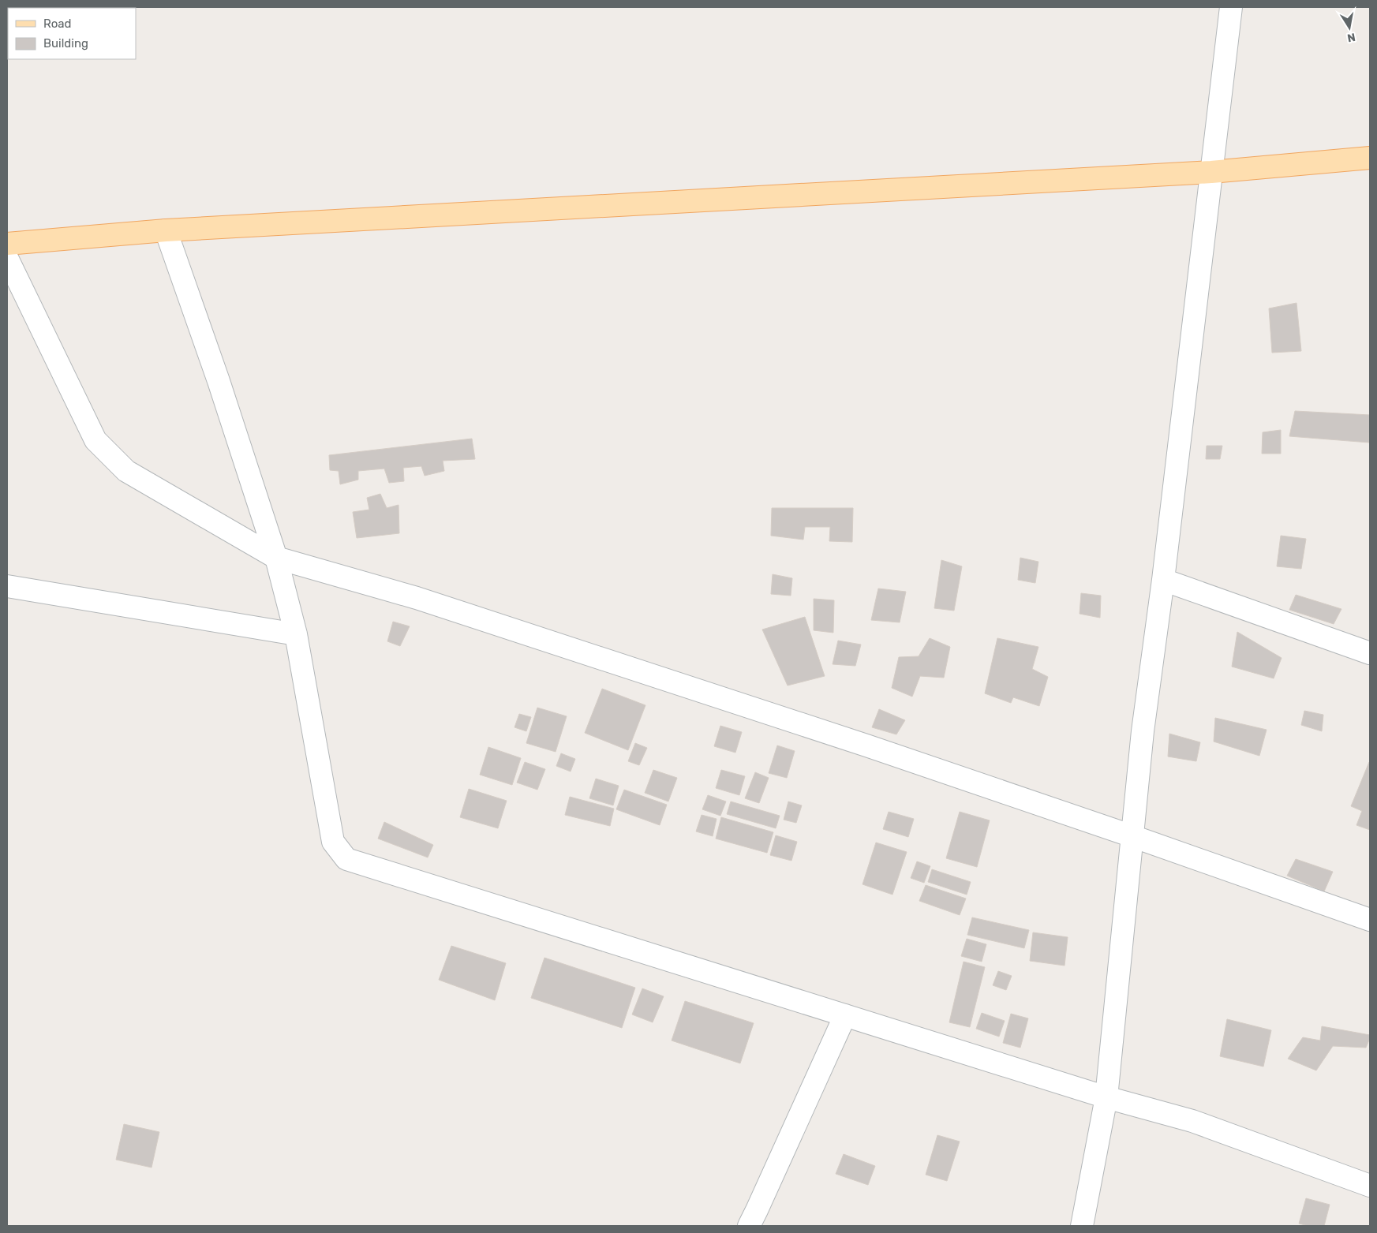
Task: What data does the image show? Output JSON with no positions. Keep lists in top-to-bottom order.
{
  "legend": ["Road", "Building"],
  "north": "bottom"
}
